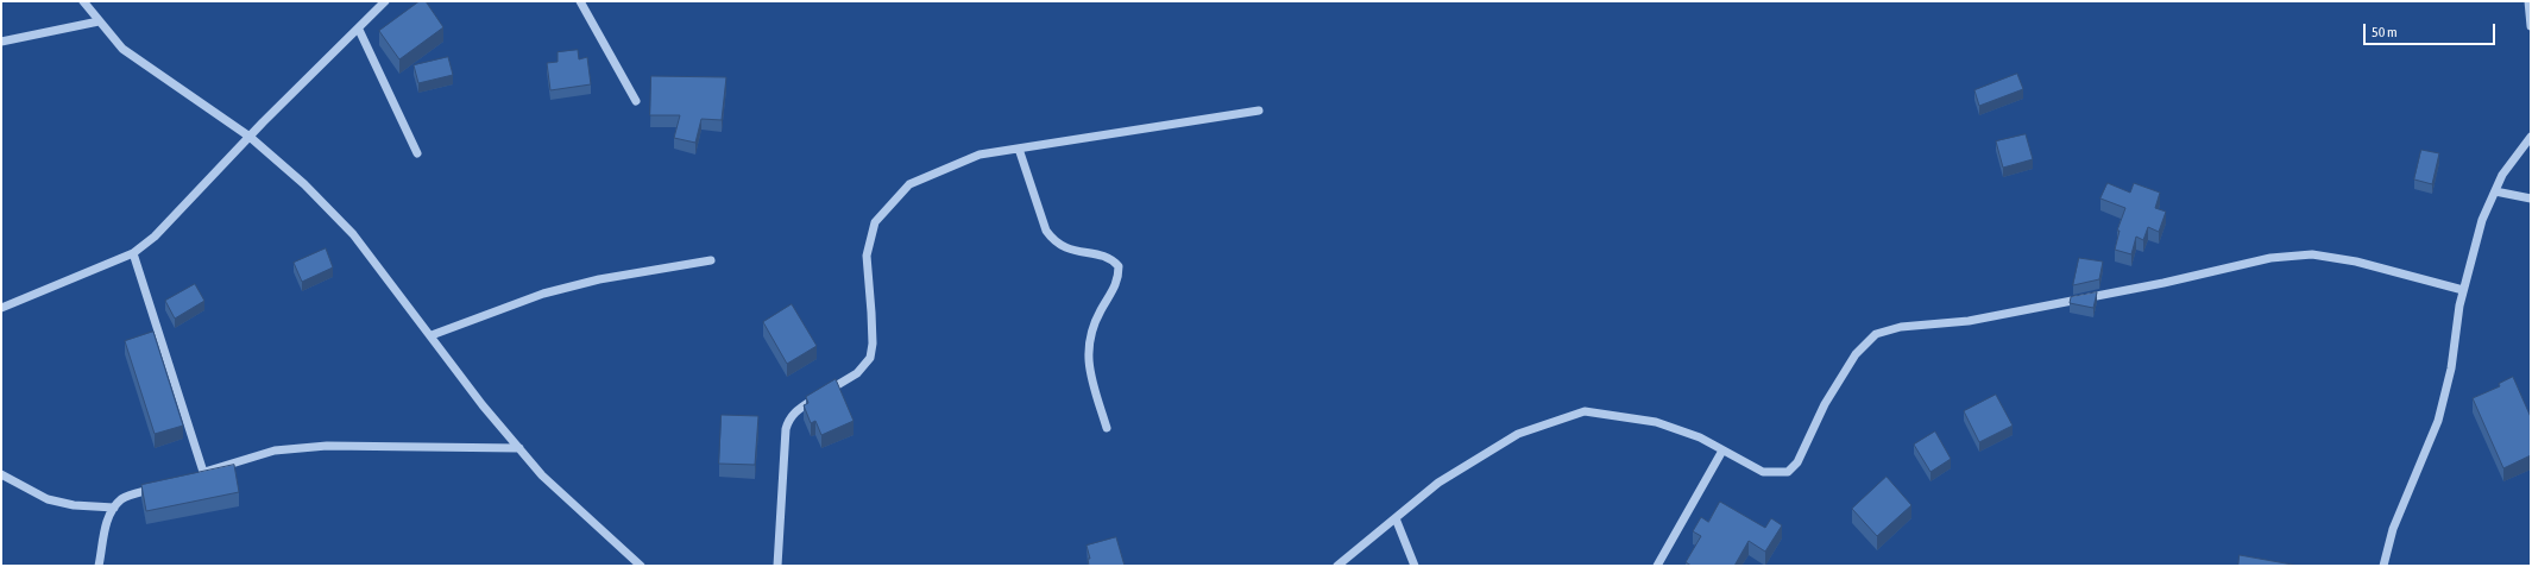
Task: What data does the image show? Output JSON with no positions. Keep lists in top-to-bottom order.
{
  "scale_bar": "50 m"
}
